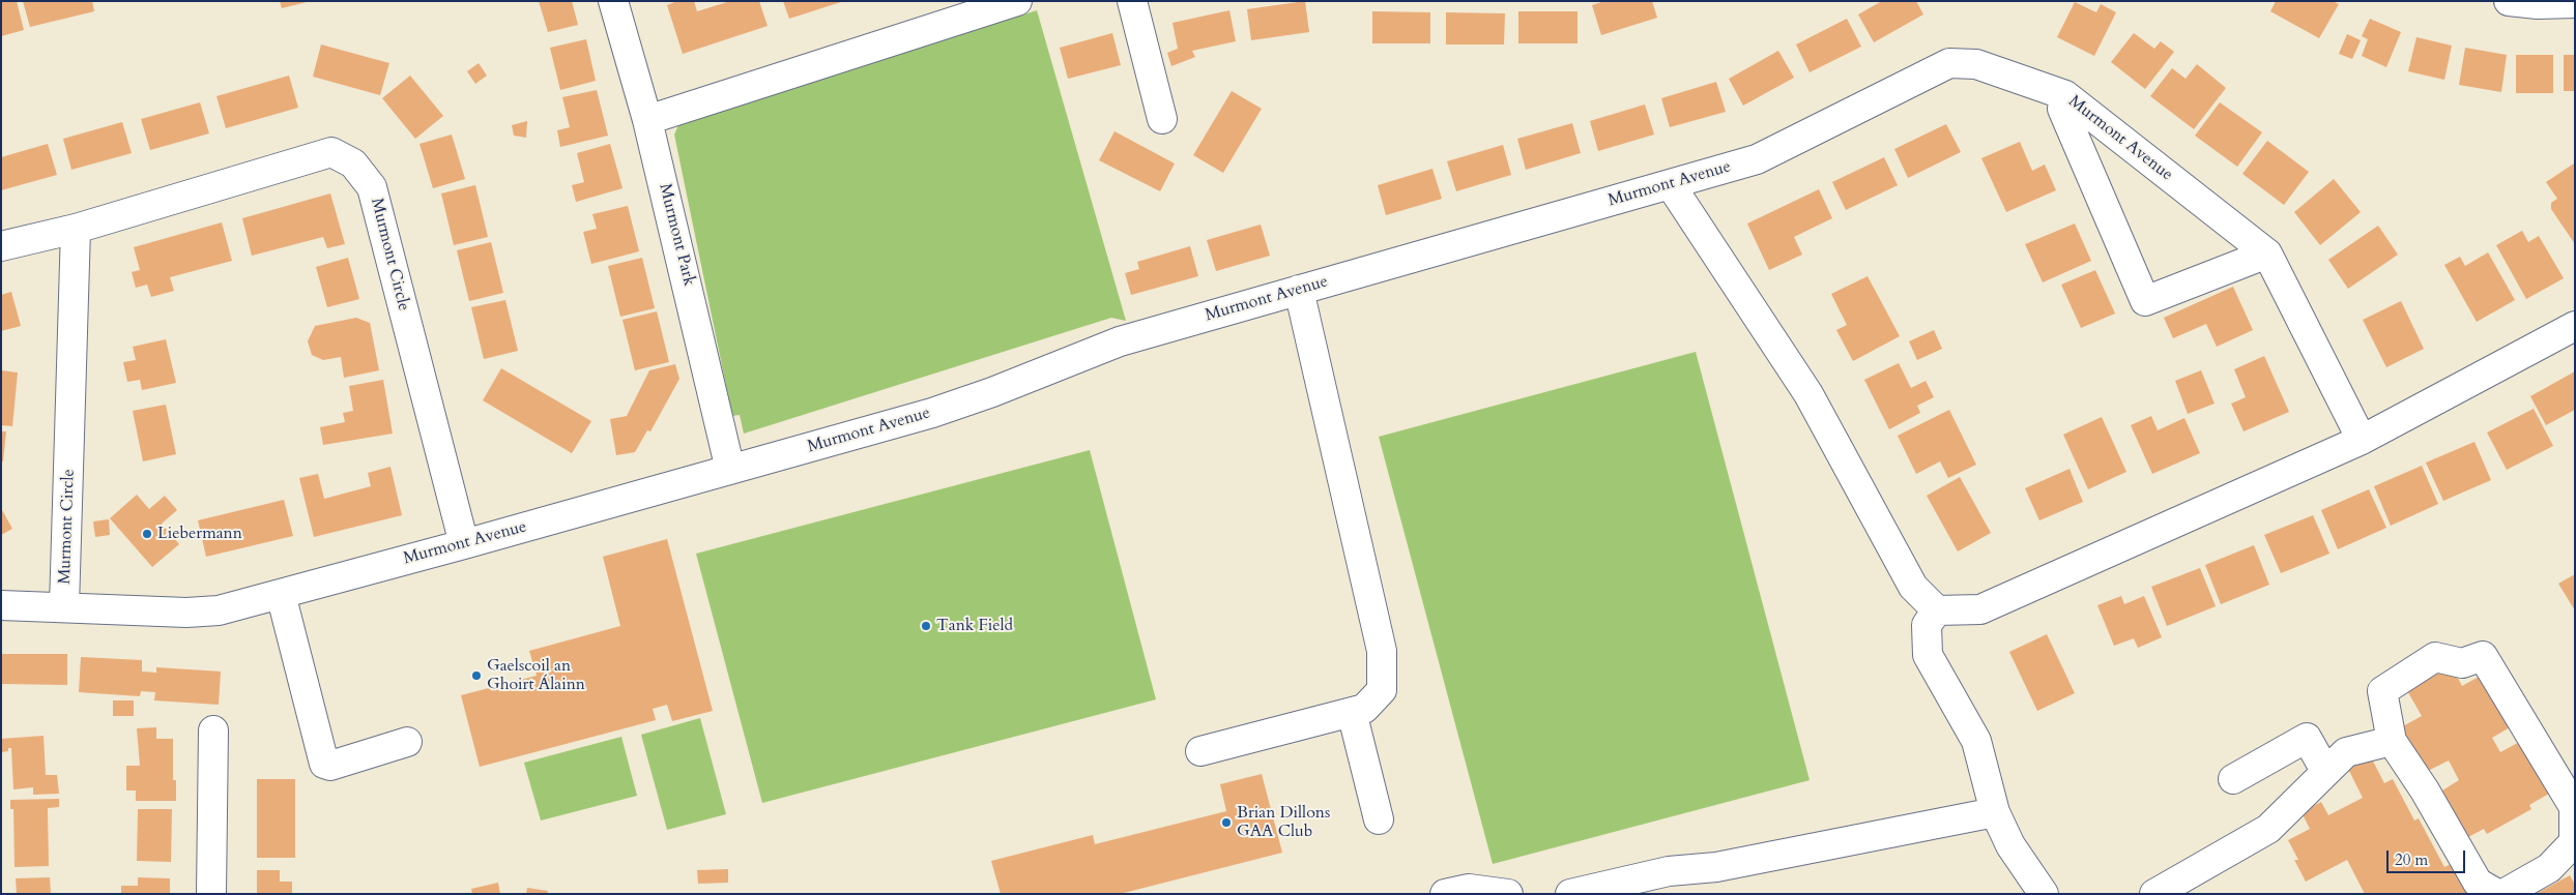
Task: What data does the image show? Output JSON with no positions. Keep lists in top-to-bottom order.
{
  "streets": {
    "street": ["Murmont Avenue", "Murmont Park", "Murmont Circle"]
  },
  "crossings": [
    ["Murmont Avenue", "Murmont Park"],
    ["Murmont Avenue", "Murmont Circle"]
  ],
  "places": [
    "Liebermann",
    "Tank Field",
    "Gaelscoil an Ghoirt Álainn",
    "Brian Dillons GAA Club"
  ],
  "scale_bar": "20 m"
}
